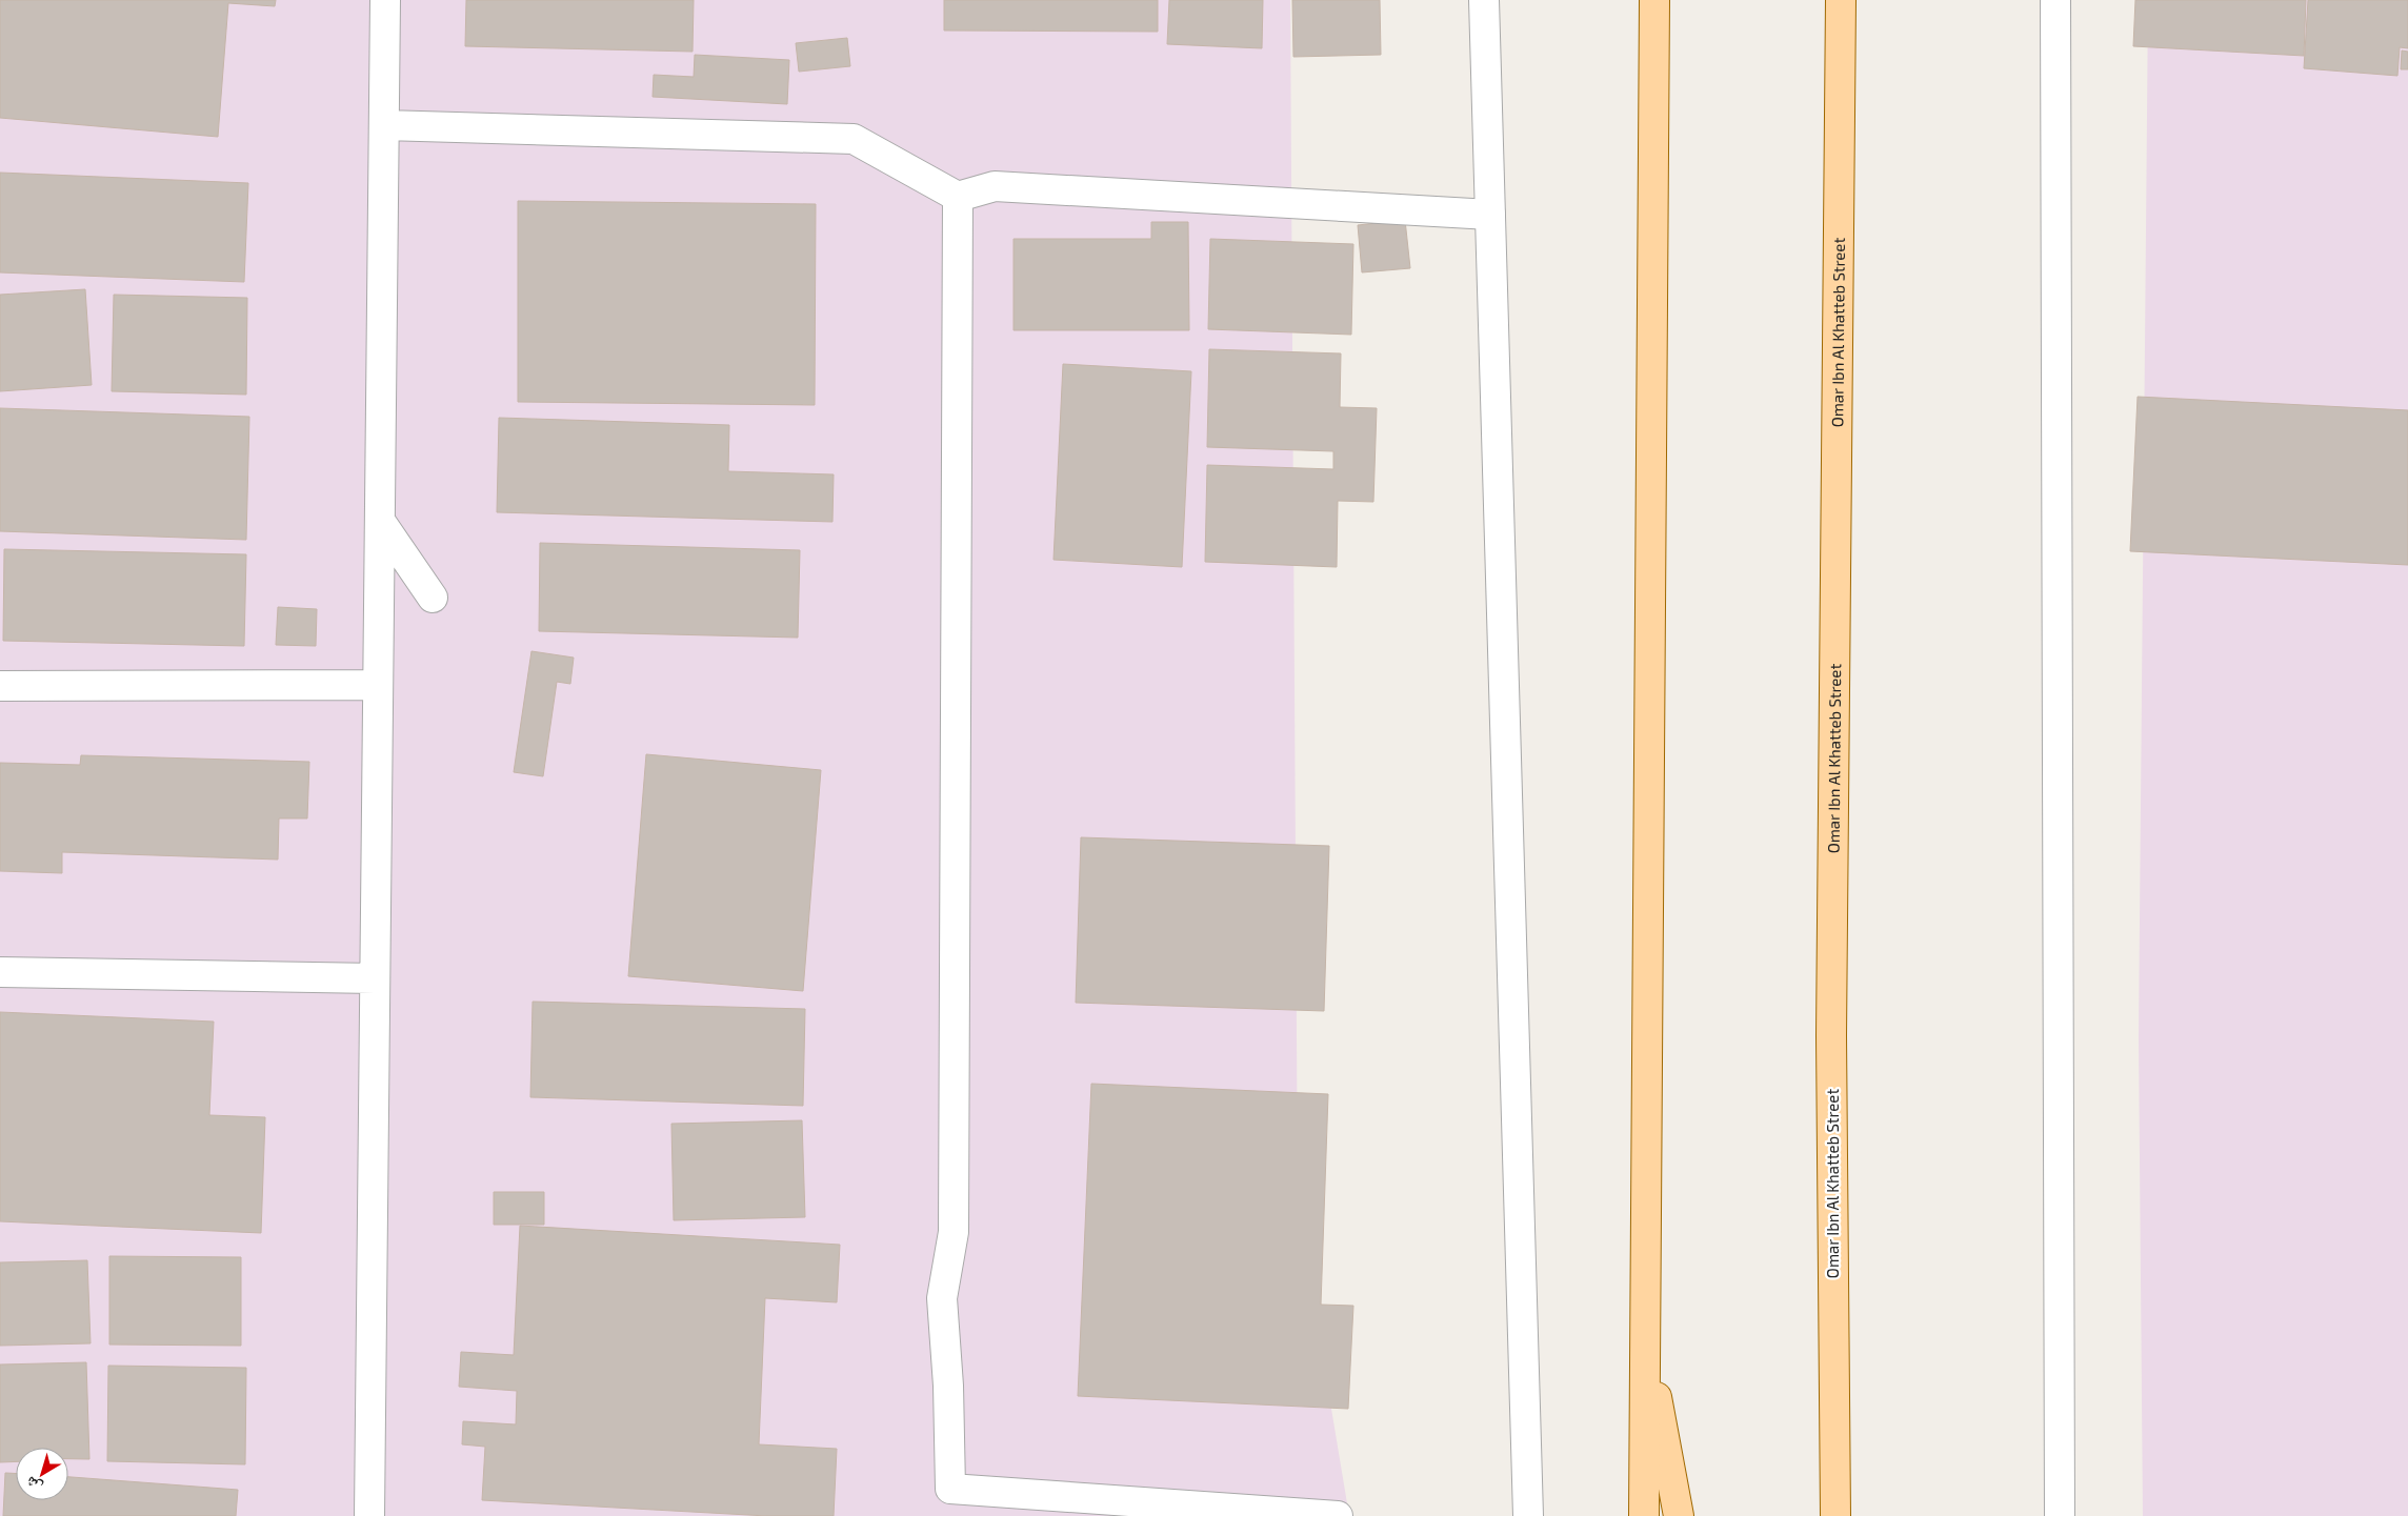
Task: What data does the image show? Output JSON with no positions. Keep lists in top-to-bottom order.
{
  "streets": {
    "main road": ["Omar Ibn Al Khatteb Street"]
  },
  "north": "bottom left"
}
